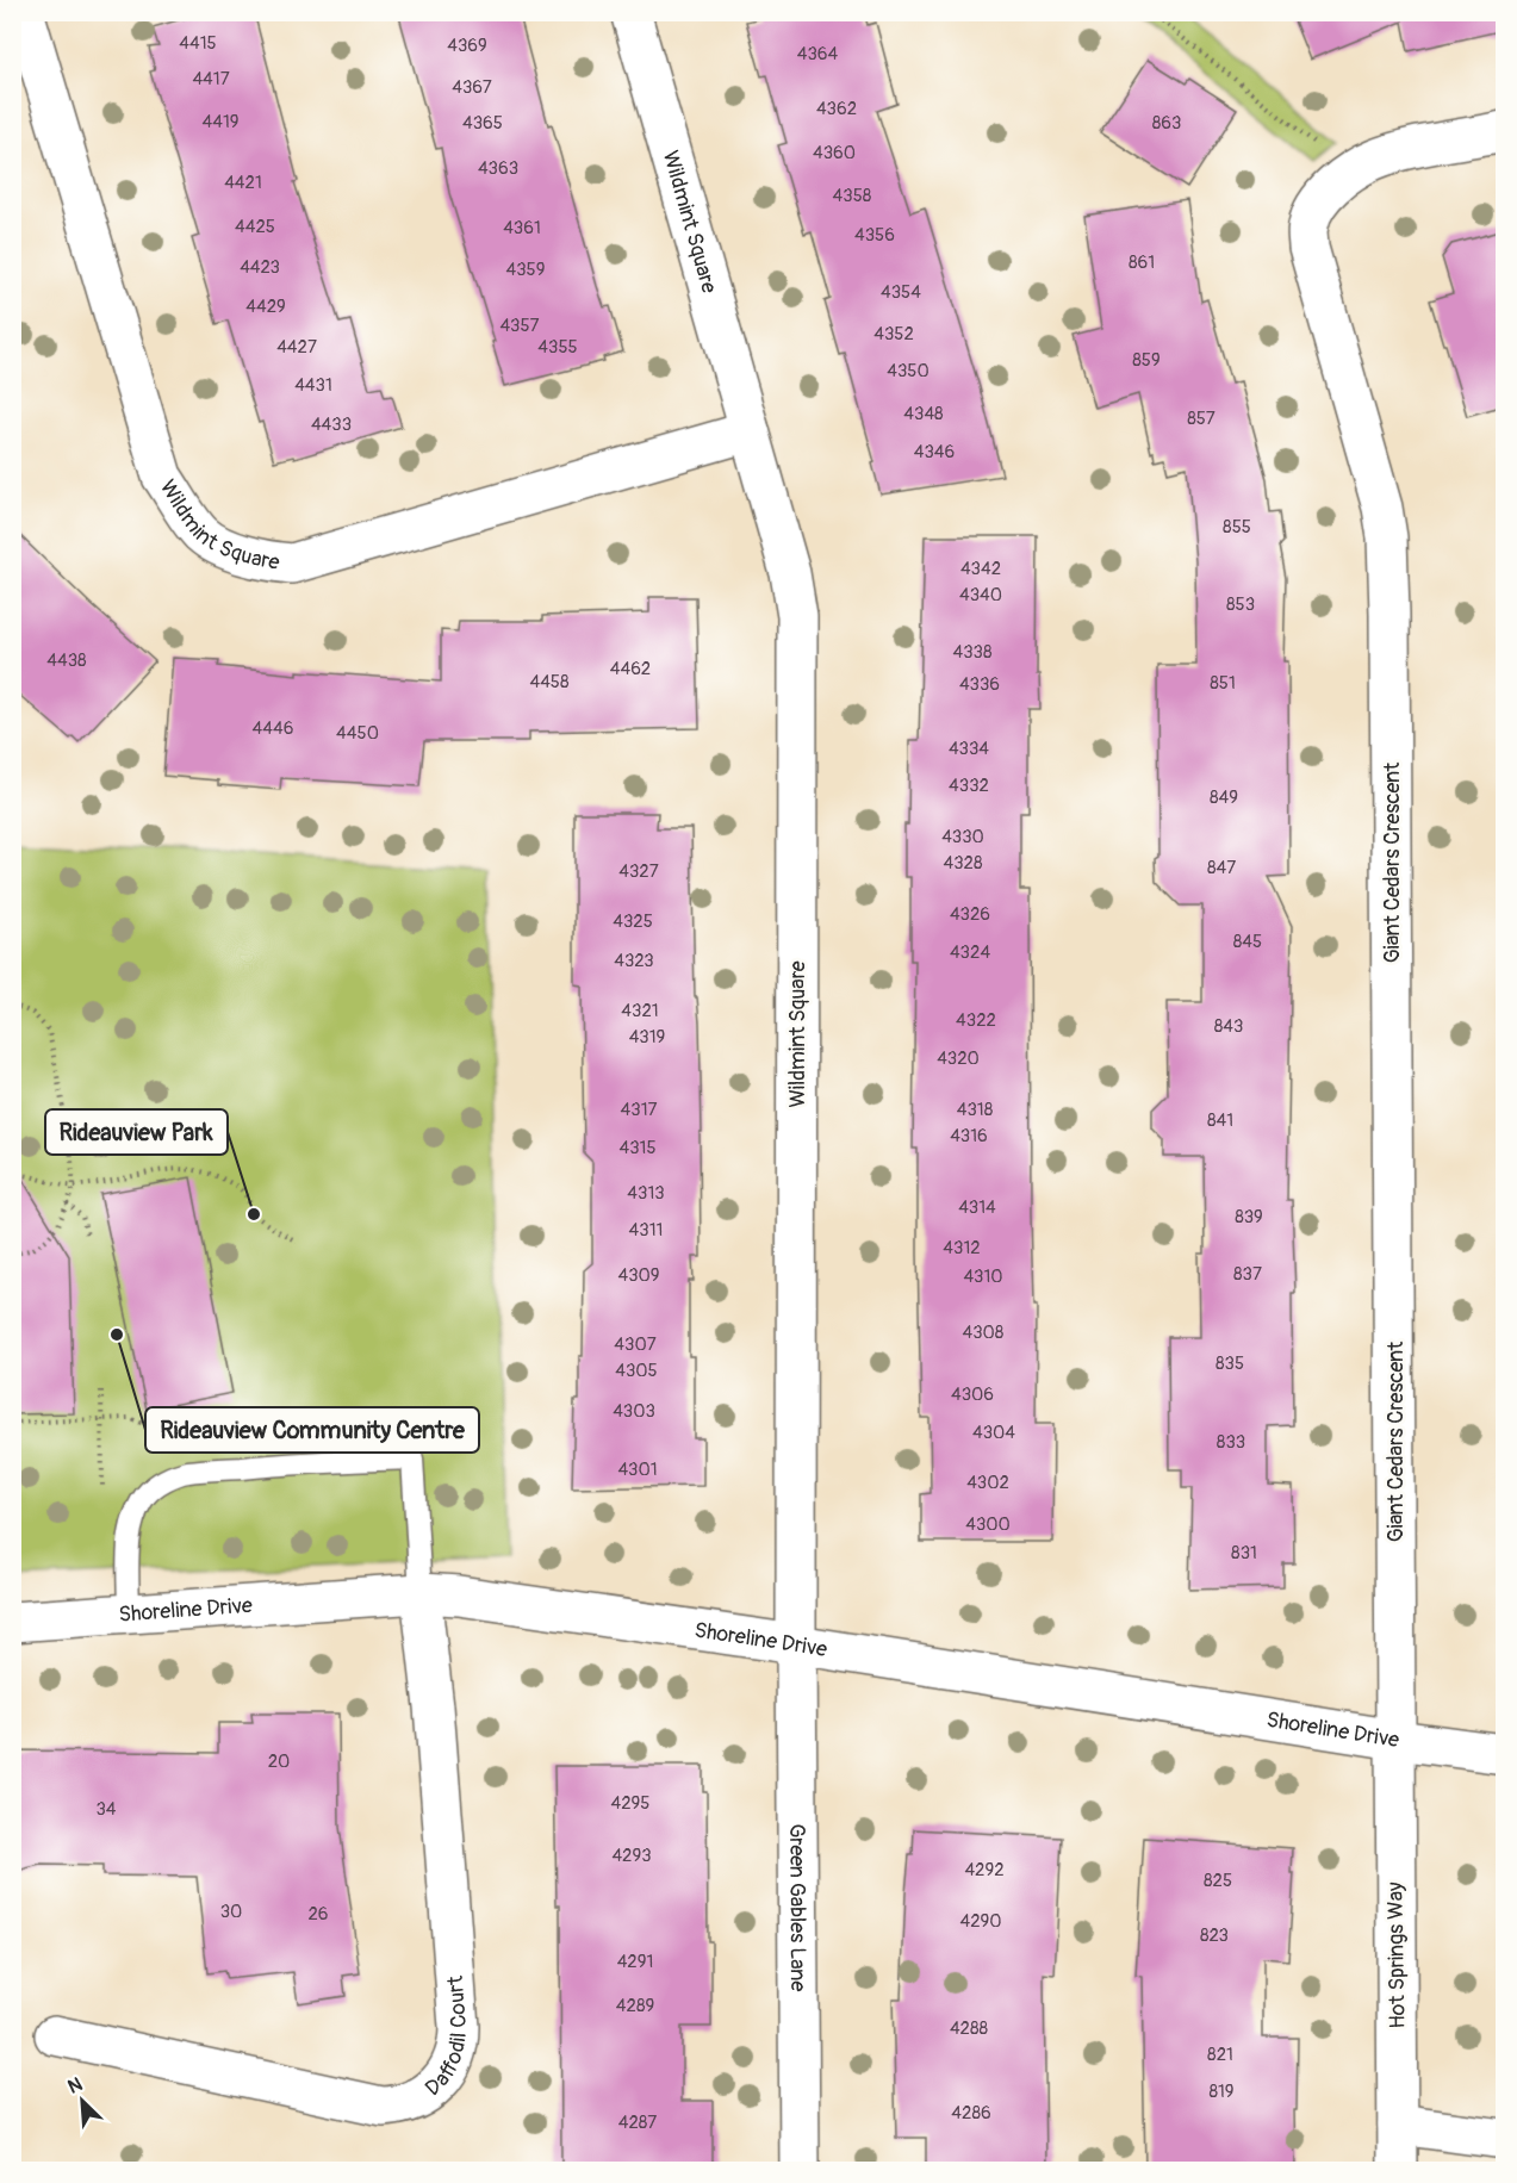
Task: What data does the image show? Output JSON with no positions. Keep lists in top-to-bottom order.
{
  "streets": {
    "street": [
      "Wildmint Square",
      "Giant Cedars Crescent",
      "Shoreline Drive",
      "Green Gables Lane",
      "Hot Springs Way",
      "Daffodil Court"
    ]
  },
  "crossings": [
    ["Wildmint Square", "Shoreline Drive"],
    ["Wildmint Square", "Green Gables Lane"],
    ["Giant Cedars Crescent", "Shoreline Drive"],
    ["Giant Cedars Crescent", "Hot Springs Way"],
    ["Shoreline Drive", "Green Gables Lane"],
    ["Shoreline Drive", "Hot Springs Way"],
    ["Shoreline Drive", "Daffodil Court"]
  ],
  "places": ["Rideauview Park", "Rideauview Community Centre"],
  "house_numbers": [
    "4415",
    "4369",
    "4364",
    "4417",
    "4367",
    "4362",
    "4419",
    "4365",
    "863",
    "4360",
    "4363",
    "4421",
    "4358",
    "4425",
    "4361",
    "4356",
    "861",
    "4423",
    "4359",
    "4354",
    "4429",
    "4357",
    "4352",
    "4427",
    "4355",
    "859",
    "4350",
    "4431",
    "4348",
    "857",
    "4433",
    "4346",
    "855",
    "4342",
    "4340",
    "853",
    "4338",
    "4438",
    "4462",
    "4458",
    "851",
    "4336",
    "4446",
    "4450",
    "4334",
    "4332",
    "849",
    "4330",
    "4328",
    "847",
    "4327",
    "4326",
    "4325",
    "845",
    "4324",
    "4323",
    "4321",
    "4322",
    "843",
    "4319",
    "4320",
    "4317",
    "4318",
    "841",
    "4316",
    "4315",
    "4313",
    "4314",
    "839",
    "4311",
    "4312",
    "837",
    "4309",
    "4310",
    "4308",
    "4307",
    "835",
    "4305",
    "4306",
    "4303",
    "4304",
    "833",
    "4301",
    "4302",
    "4300",
    "831",
    "20",
    "4295",
    "34",
    "4293",
    "4292",
    "825",
    "30",
    "26",
    "4290",
    "823",
    "4291",
    "4289",
    "4288",
    "821",
    "819",
    "4286",
    "4287"
  ],
  "north": "top left"
}
